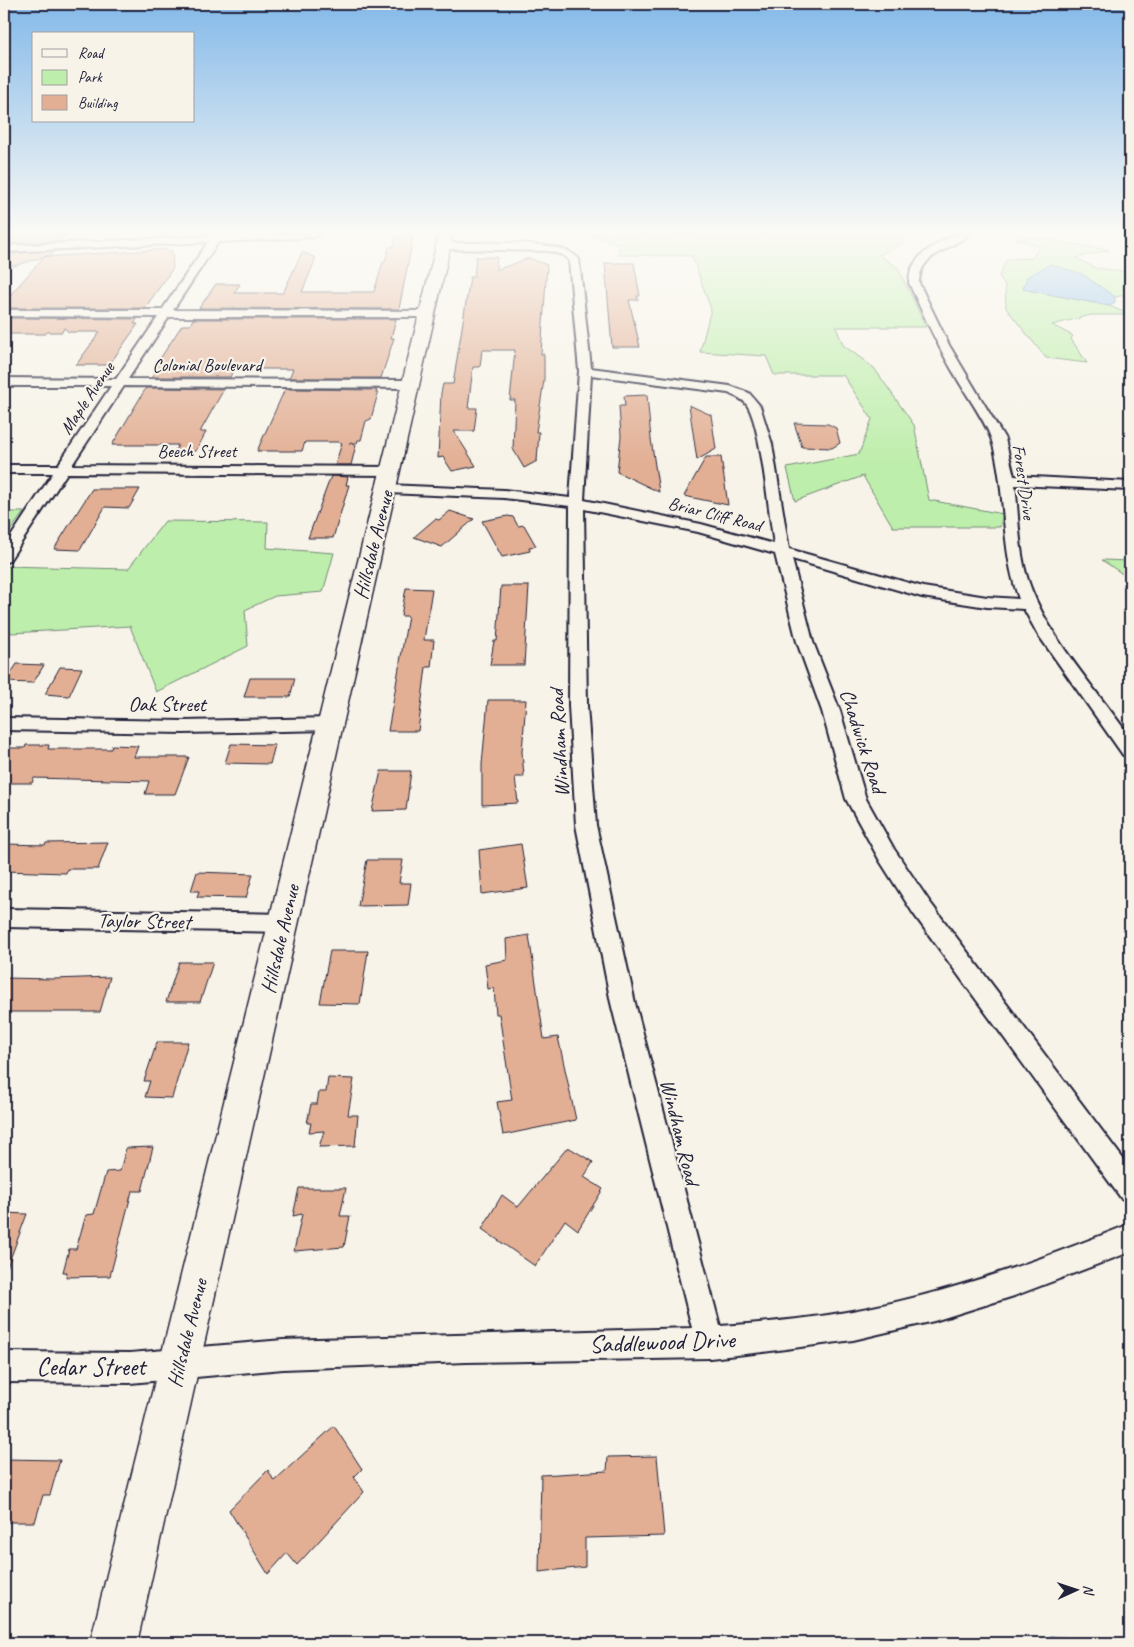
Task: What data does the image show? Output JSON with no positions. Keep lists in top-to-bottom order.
{
  "streets": {
    "street": [
      "Colonial Boulevard",
      "Maple Avenue",
      "Beech Street",
      "Forest Drive",
      "Briar Cliff Road",
      "Hillsdale Avenue",
      "Oak Street",
      "Chadwick Road",
      "Windham Road",
      "Taylor Street",
      "Saddlewood Drive",
      "Cedar Street"
    ]
  },
  "crossings": [
    ["Colonial Boulevard", "Maple Avenue"],
    ["Colonial Boulevard", "Hillsdale Avenue"],
    ["Maple Avenue", "Beech Street"],
    ["Beech Street", "Briar Cliff Road"],
    ["Beech Street", "Hillsdale Avenue"],
    ["Forest Drive", "Briar Cliff Road"],
    ["Briar Cliff Road", "Hillsdale Avenue"],
    ["Briar Cliff Road", "Chadwick Road"],
    ["Briar Cliff Road", "Windham Road"],
    ["Hillsdale Avenue", "Oak Street"],
    ["Hillsdale Avenue", "Taylor Street"],
    ["Hillsdale Avenue", "Saddlewood Drive"],
    ["Hillsdale Avenue", "Cedar Street"],
    ["Chadwick Road", "Windham Road"],
    ["Windham Road", "Saddlewood Drive"],
    ["Saddlewood Drive", "Cedar Street"]
  ],
  "legend": ["Road", "Park", "Building"],
  "north": "right"
}
